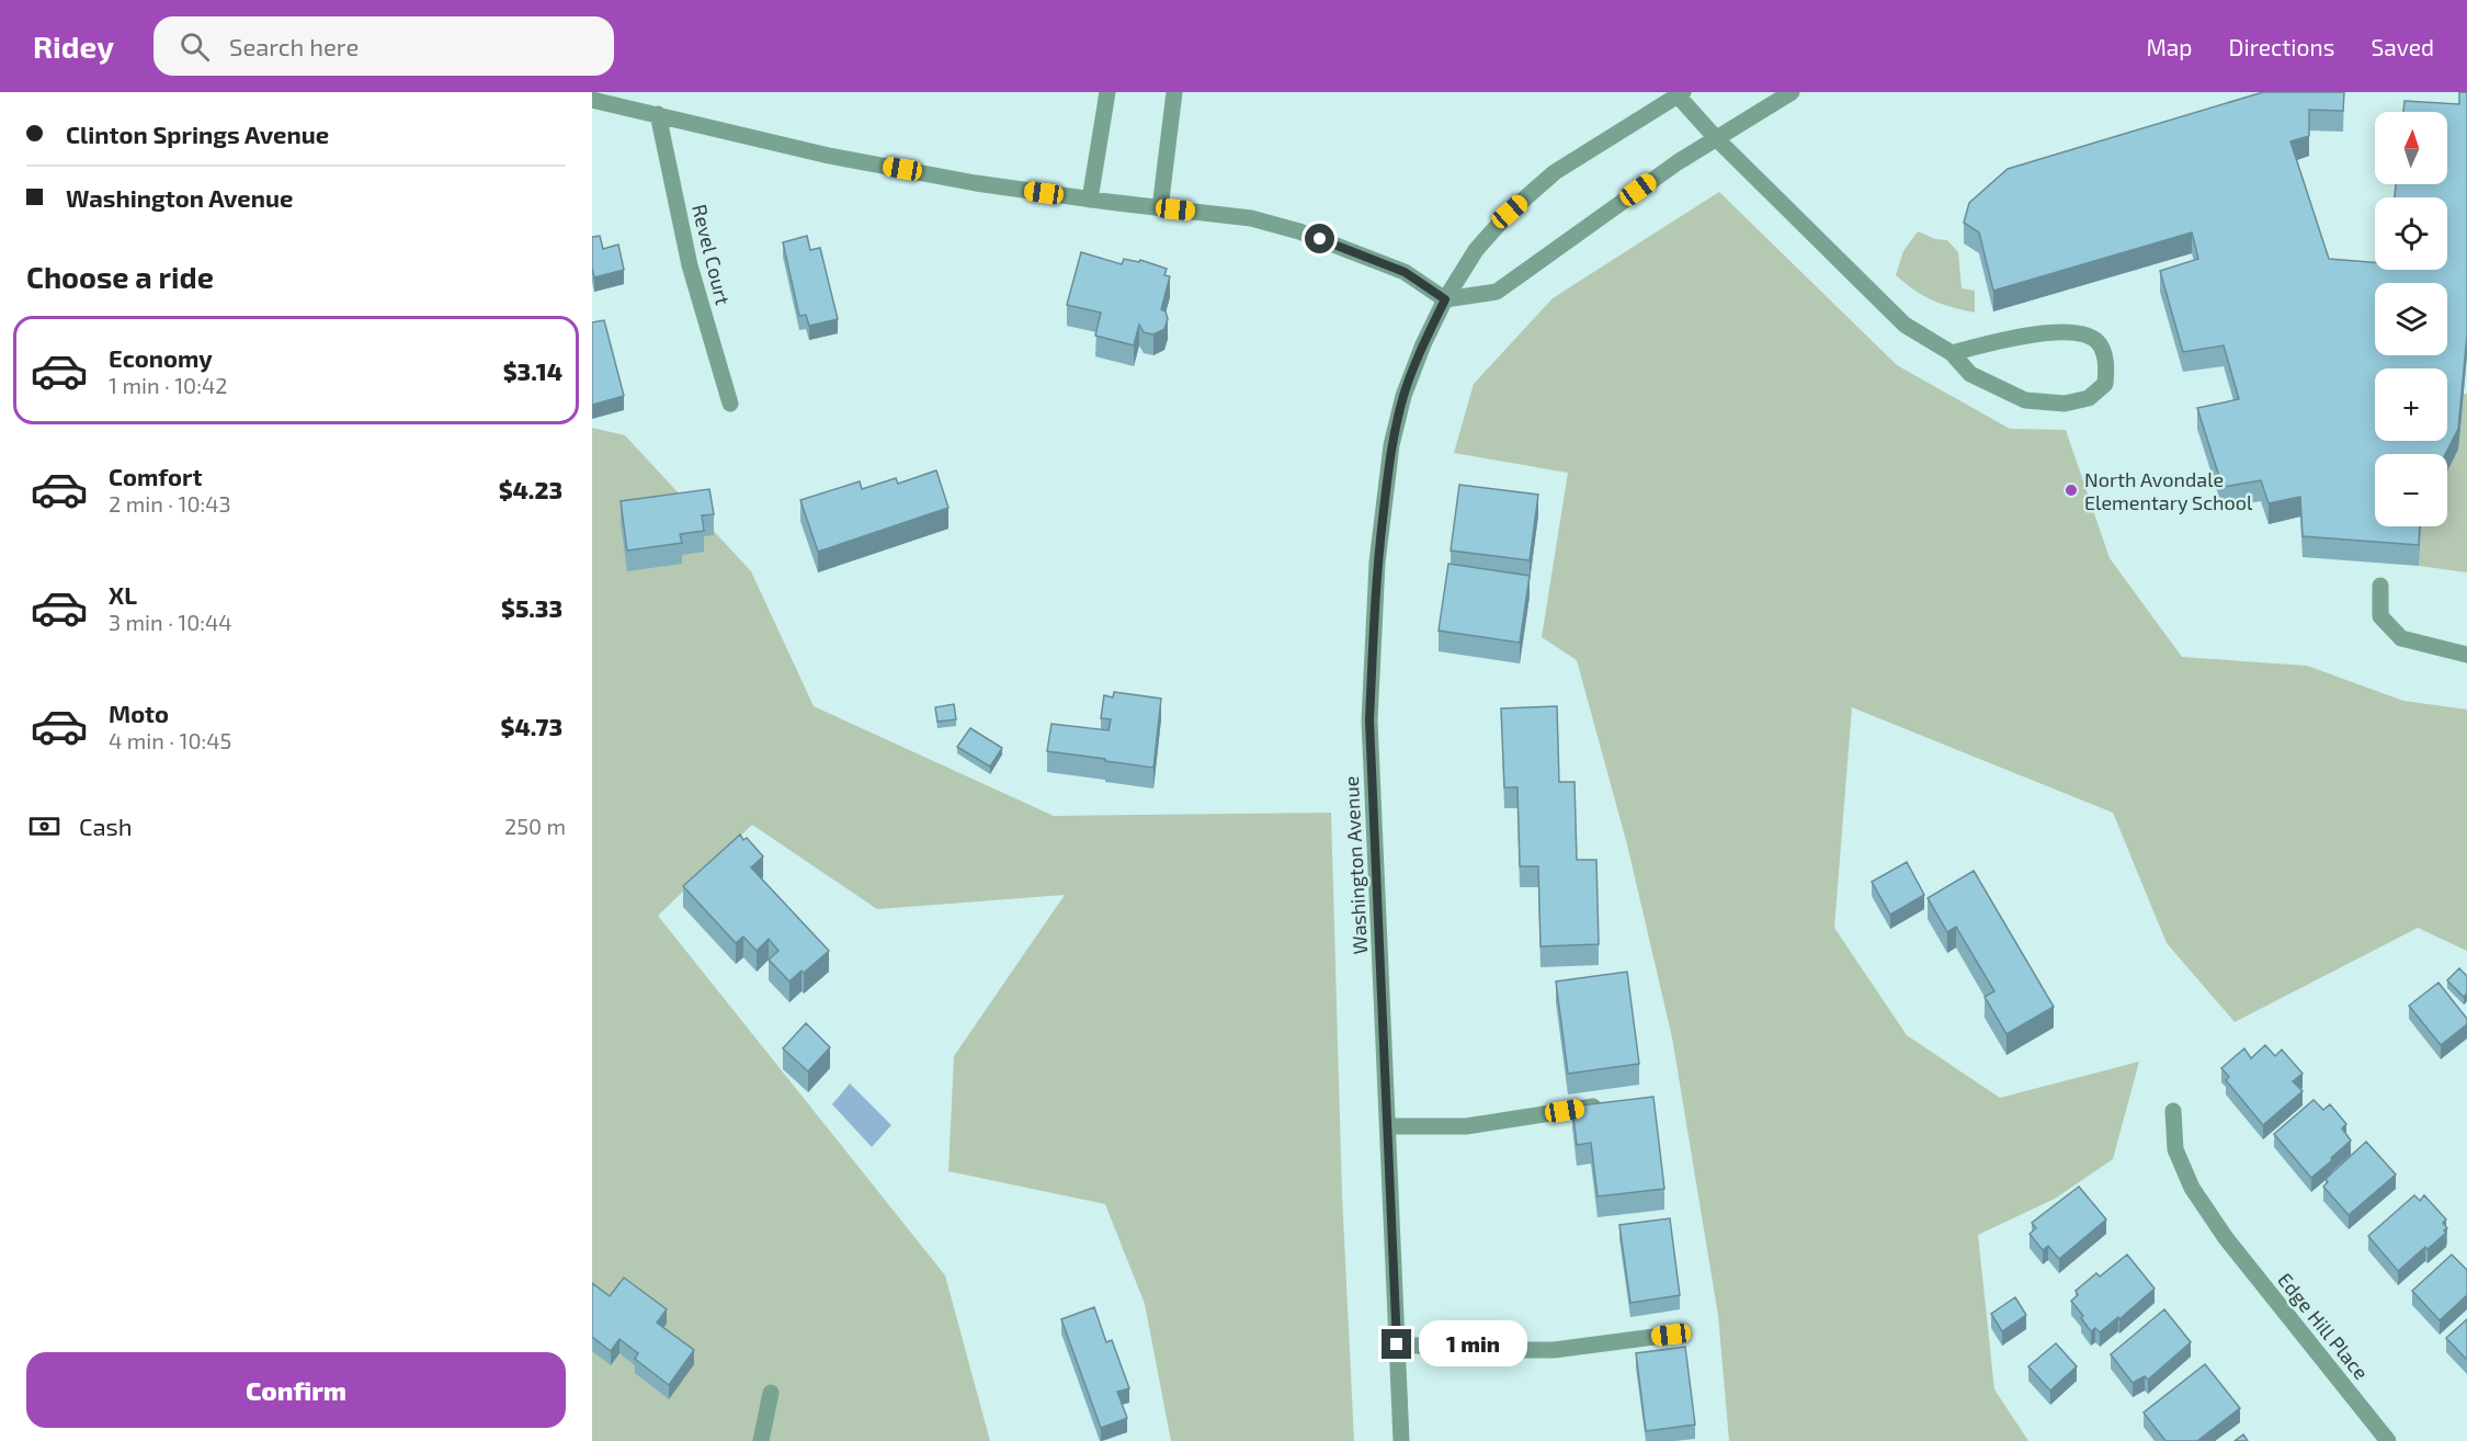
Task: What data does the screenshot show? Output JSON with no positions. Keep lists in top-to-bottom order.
{
  "streets": {
    "street": ["Revel Court", "Washington Avenue", "Edge Hill Place"]
  },
  "places": ["North Avondale Elementary School"],
  "north": "top",
  "page": {
    "header": "Ridey",
    "search": "Search here",
    "nav": ["Map", "Directions", "Saved"],
    "banner": ["Clinton Springs Avenue", "Washington Avenue"],
    "map_buttons": ["+", "−"],
    "heading": "Choose a ride",
    "list": [
      {
        "name": "Economy",
        "note": "1 min · 10:42",
        "value": "$3.14"
      },
      {
        "name": "Comfort",
        "note": "2 min · 10:43",
        "value": "$4.23"
      },
      {
        "name": "XL",
        "note": "3 min · 10:44",
        "value": "$5.33"
      },
      {
        "name": "Moto",
        "note": "4 min · 10:45",
        "value": "$4.73"
      }
    ],
    "pay": ["Cash", "250 m"],
    "bubble": "1 min",
    "buttons": "Confirm"
  }
}
